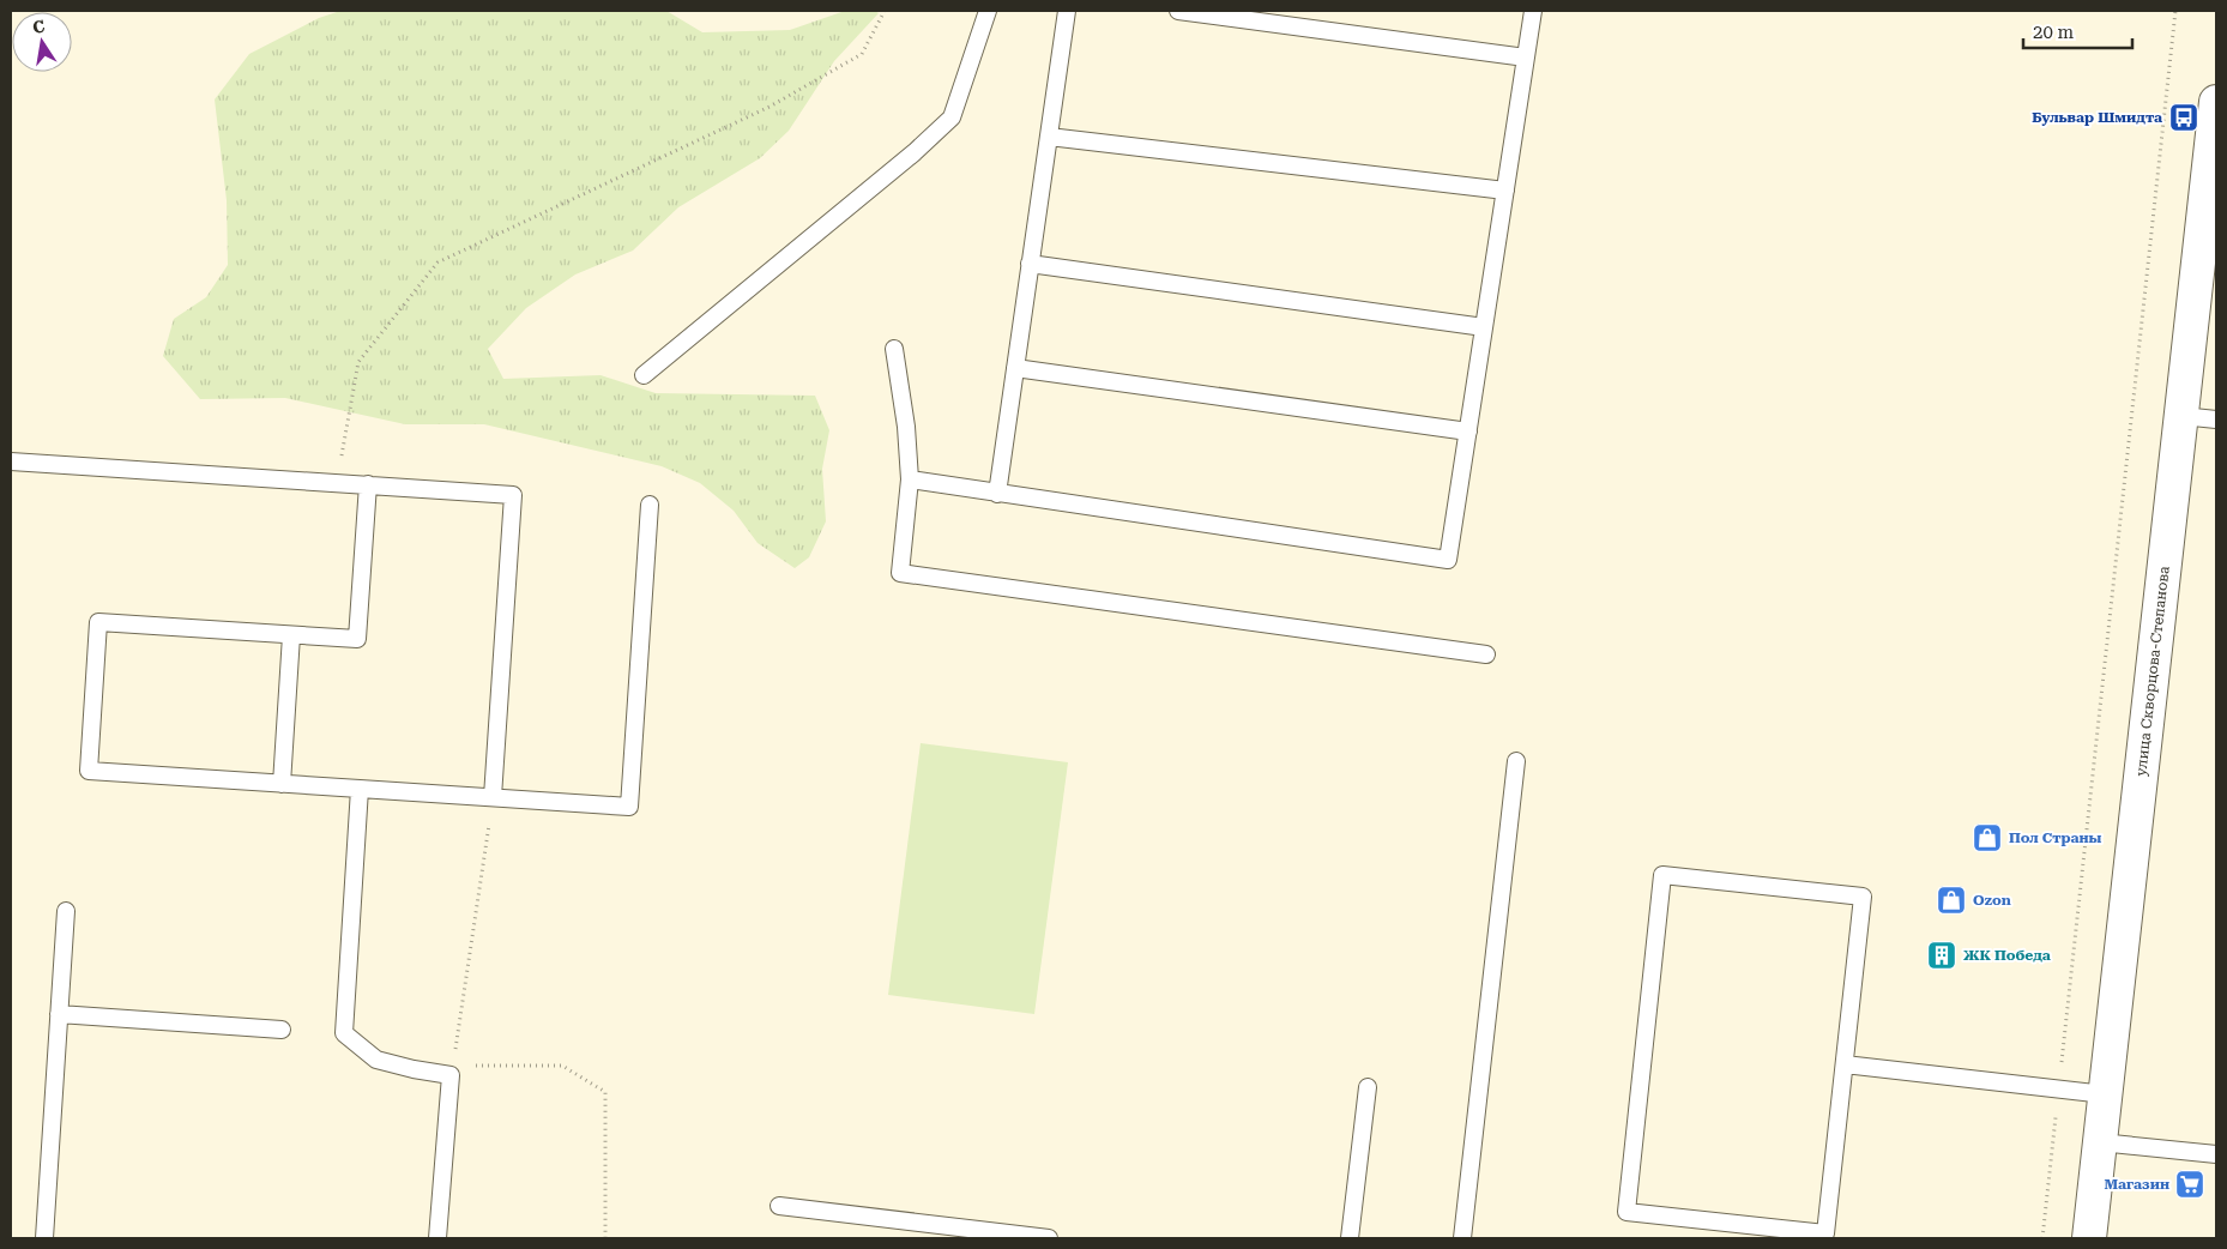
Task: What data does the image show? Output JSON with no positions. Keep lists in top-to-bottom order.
{
  "streets": {
    "street": ["улица Скворцова-Степанова"]
  },
  "places": {
    "bus stop": ["Бульвар Шмидта"],
    "shop": ["Пол Страны", "Ozon"],
    "building": ["ЖК Победа"],
    "supermarket": ["Магазин"]
  },
  "scale_bar": "20 m",
  "north": "top"
}
